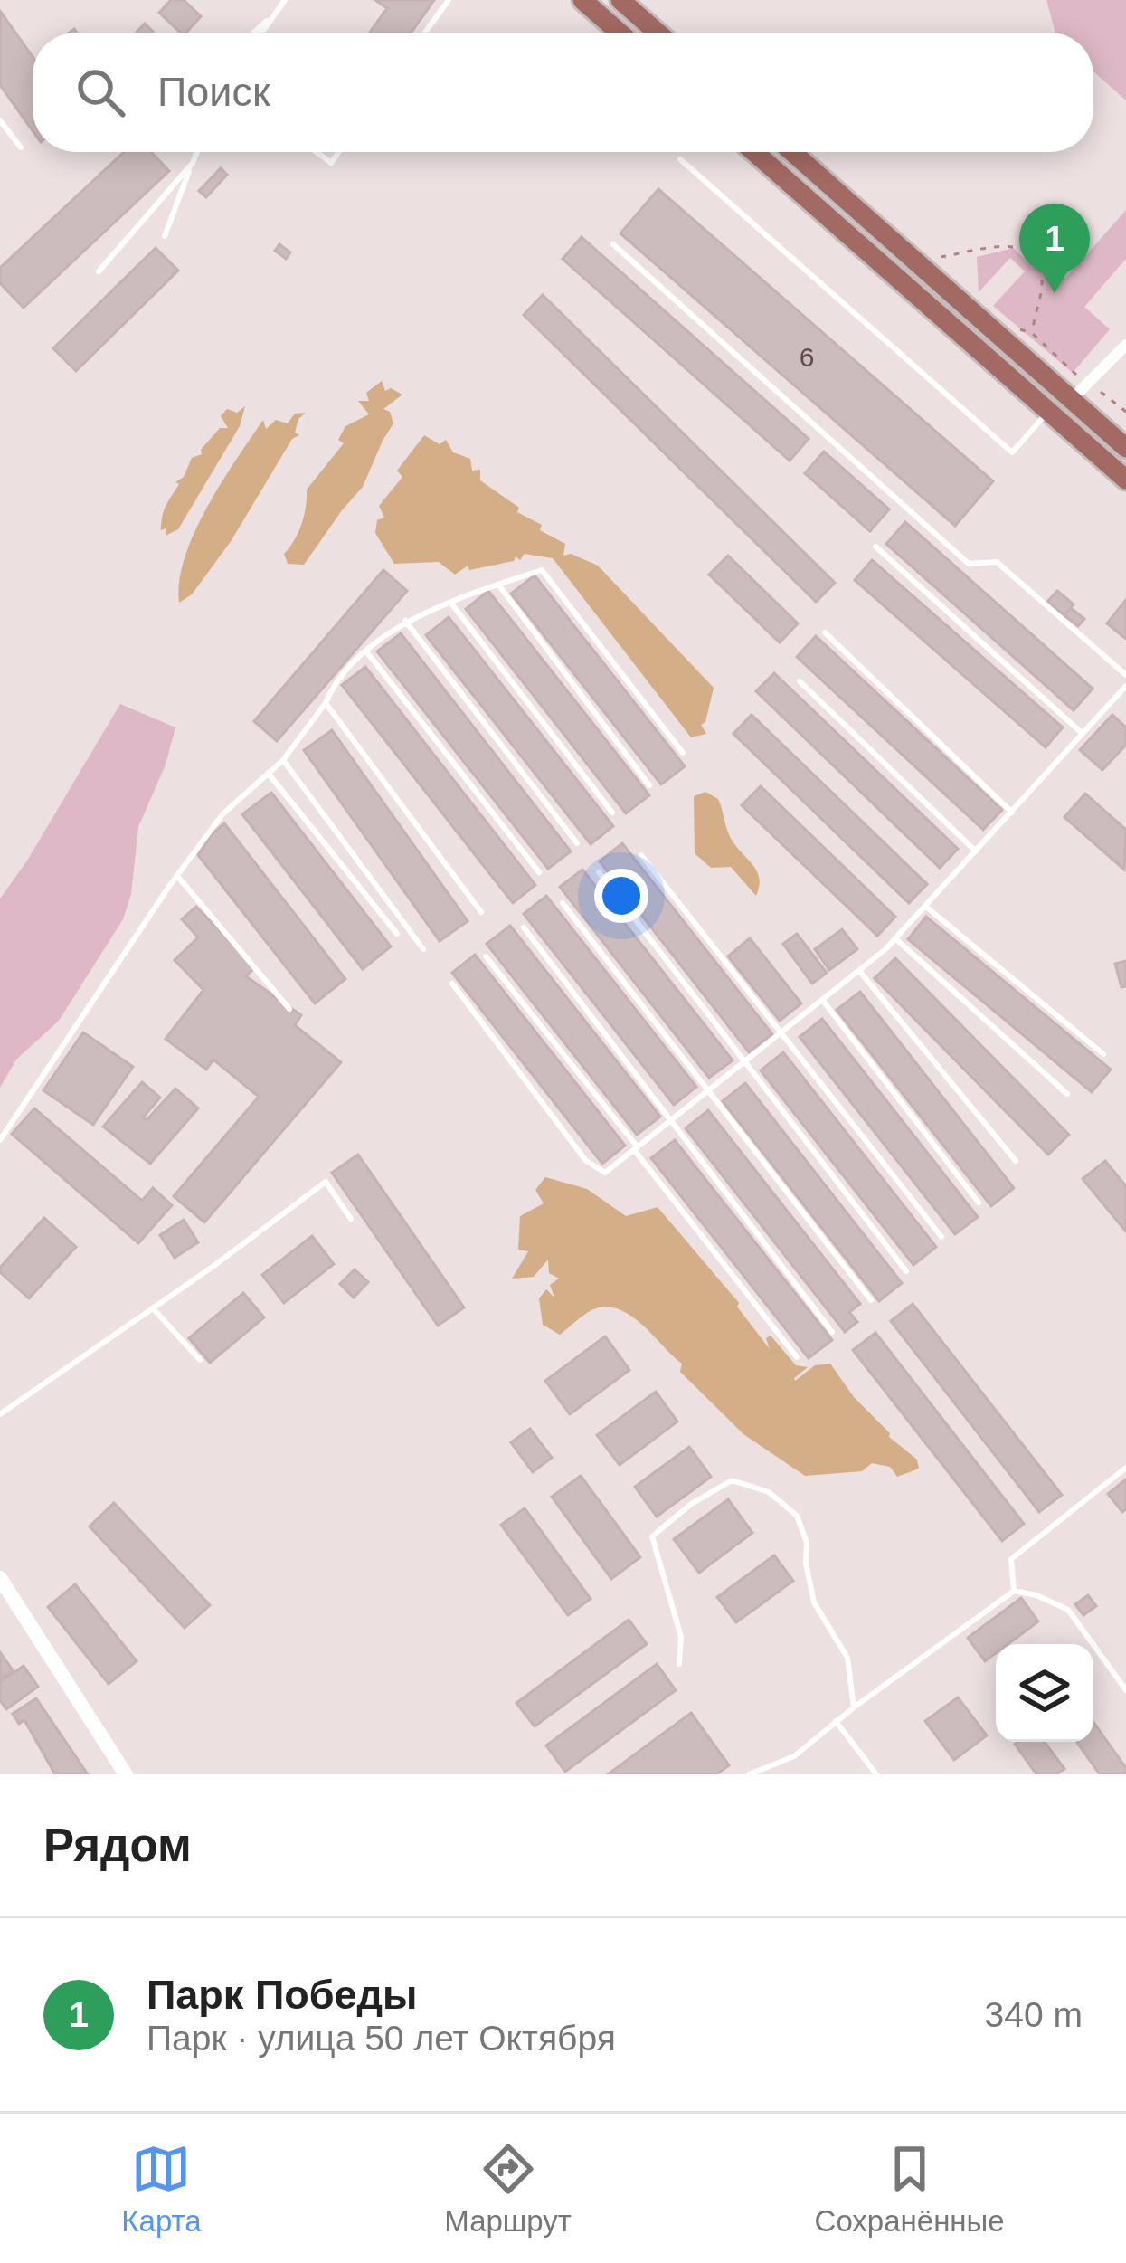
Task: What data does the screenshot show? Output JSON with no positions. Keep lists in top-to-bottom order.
{
  "house_numbers": ["6"],
  "page": {
    "search": "Поиск",
    "pins": "1",
    "heading": "Рядом",
    "list": [
      {
        "mark": "1",
        "name": "Парк Победы",
        "note": "Парк · улица 50 лет Октября",
        "value": "340 m"
      }
    ],
    "nav": ["Карта", "Маршрут", "Сохранённые"]
  }
}
